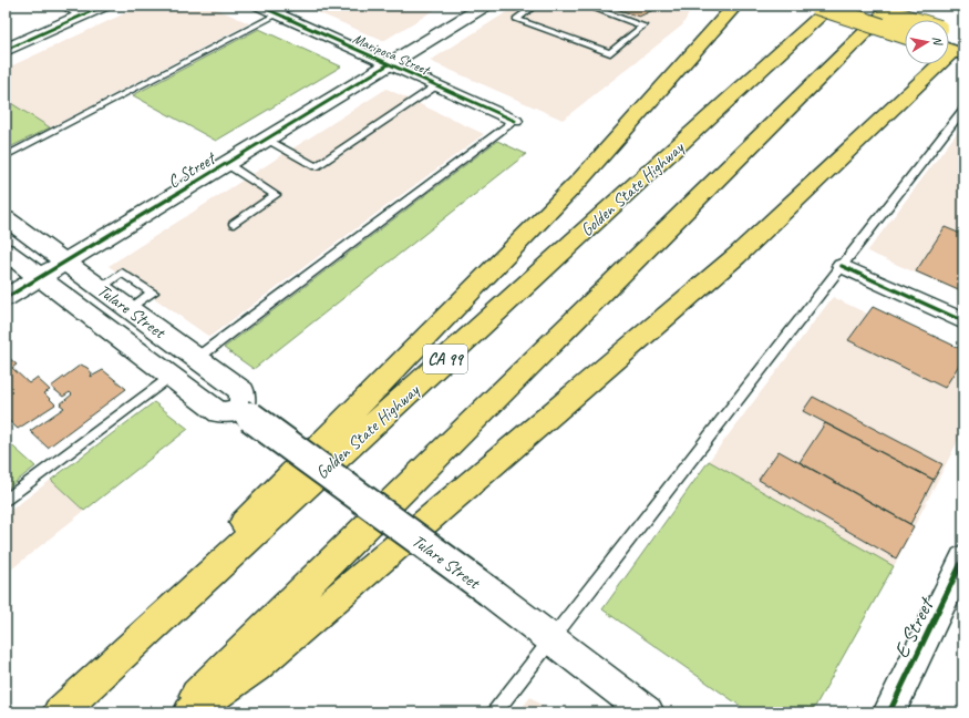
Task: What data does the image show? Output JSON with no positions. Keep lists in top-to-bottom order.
{
  "streets": {
    "main road": [
      "C Street",
      "Golden State Highway",
      "Tulare Street",
      "CA 99",
      "E Street"
    ],
    "street": ["Mariposa Street"]
  },
  "crossings": [
    ["Mariposa Street", "C Street"],
    ["C Street", "Tulare Street"]
  ],
  "north": "right"
}
